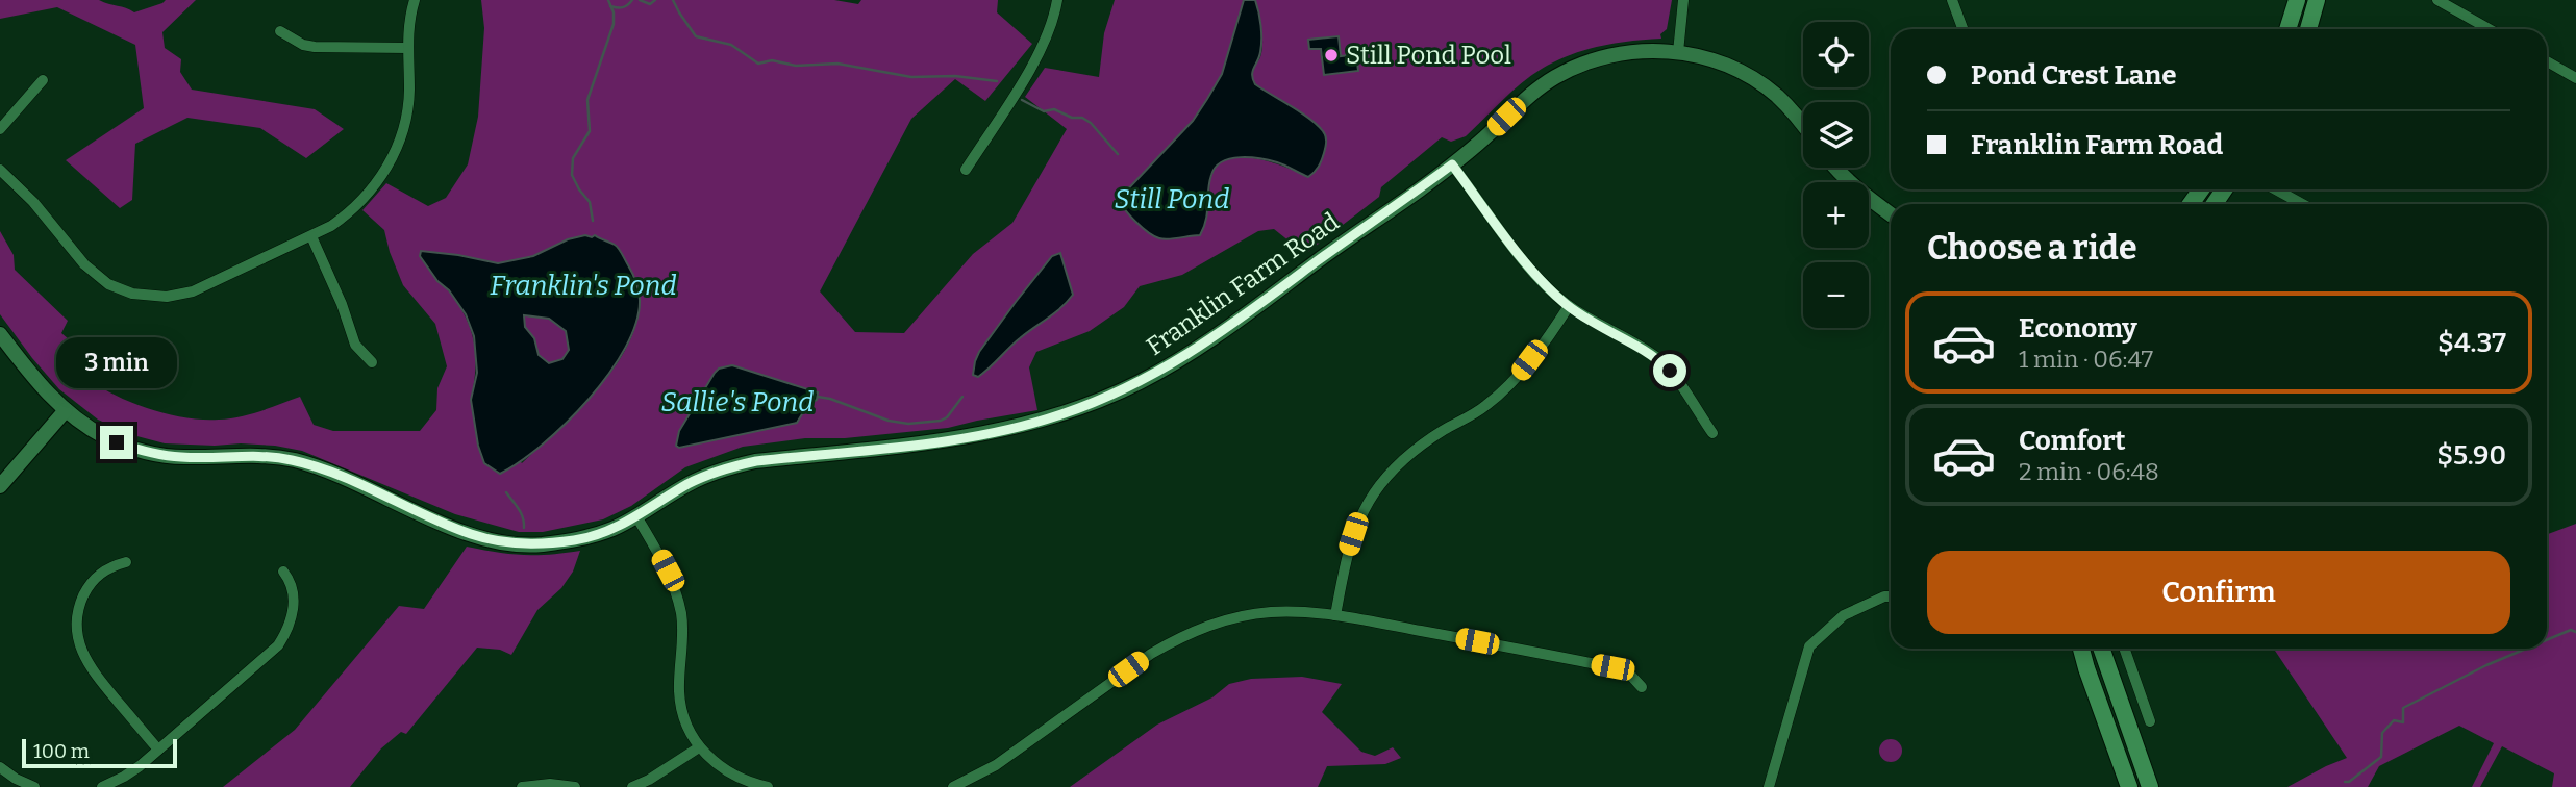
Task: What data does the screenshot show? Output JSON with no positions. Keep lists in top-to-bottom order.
{
  "streets": {
    "street": ["Franklin Farm Road"]
  },
  "water": ["Still Pond", "Franklin's Pond", "Sallie's Pond"],
  "places": ["Still Pond Pool"],
  "scale_bar": "100 m",
  "page": {
    "map_buttons": ["+", "−"],
    "banner": ["Pond Crest Lane", "Franklin Farm Road"],
    "heading": "Choose a ride",
    "list": [
      {
        "name": "Economy",
        "note": "1 min · 06:47",
        "value": "$4.37"
      },
      {
        "name": "Comfort",
        "note": "2 min · 06:48",
        "value": "$5.90"
      }
    ],
    "bubble": "3 min",
    "buttons": "Confirm",
    "scale": "100 m"
  }
}
